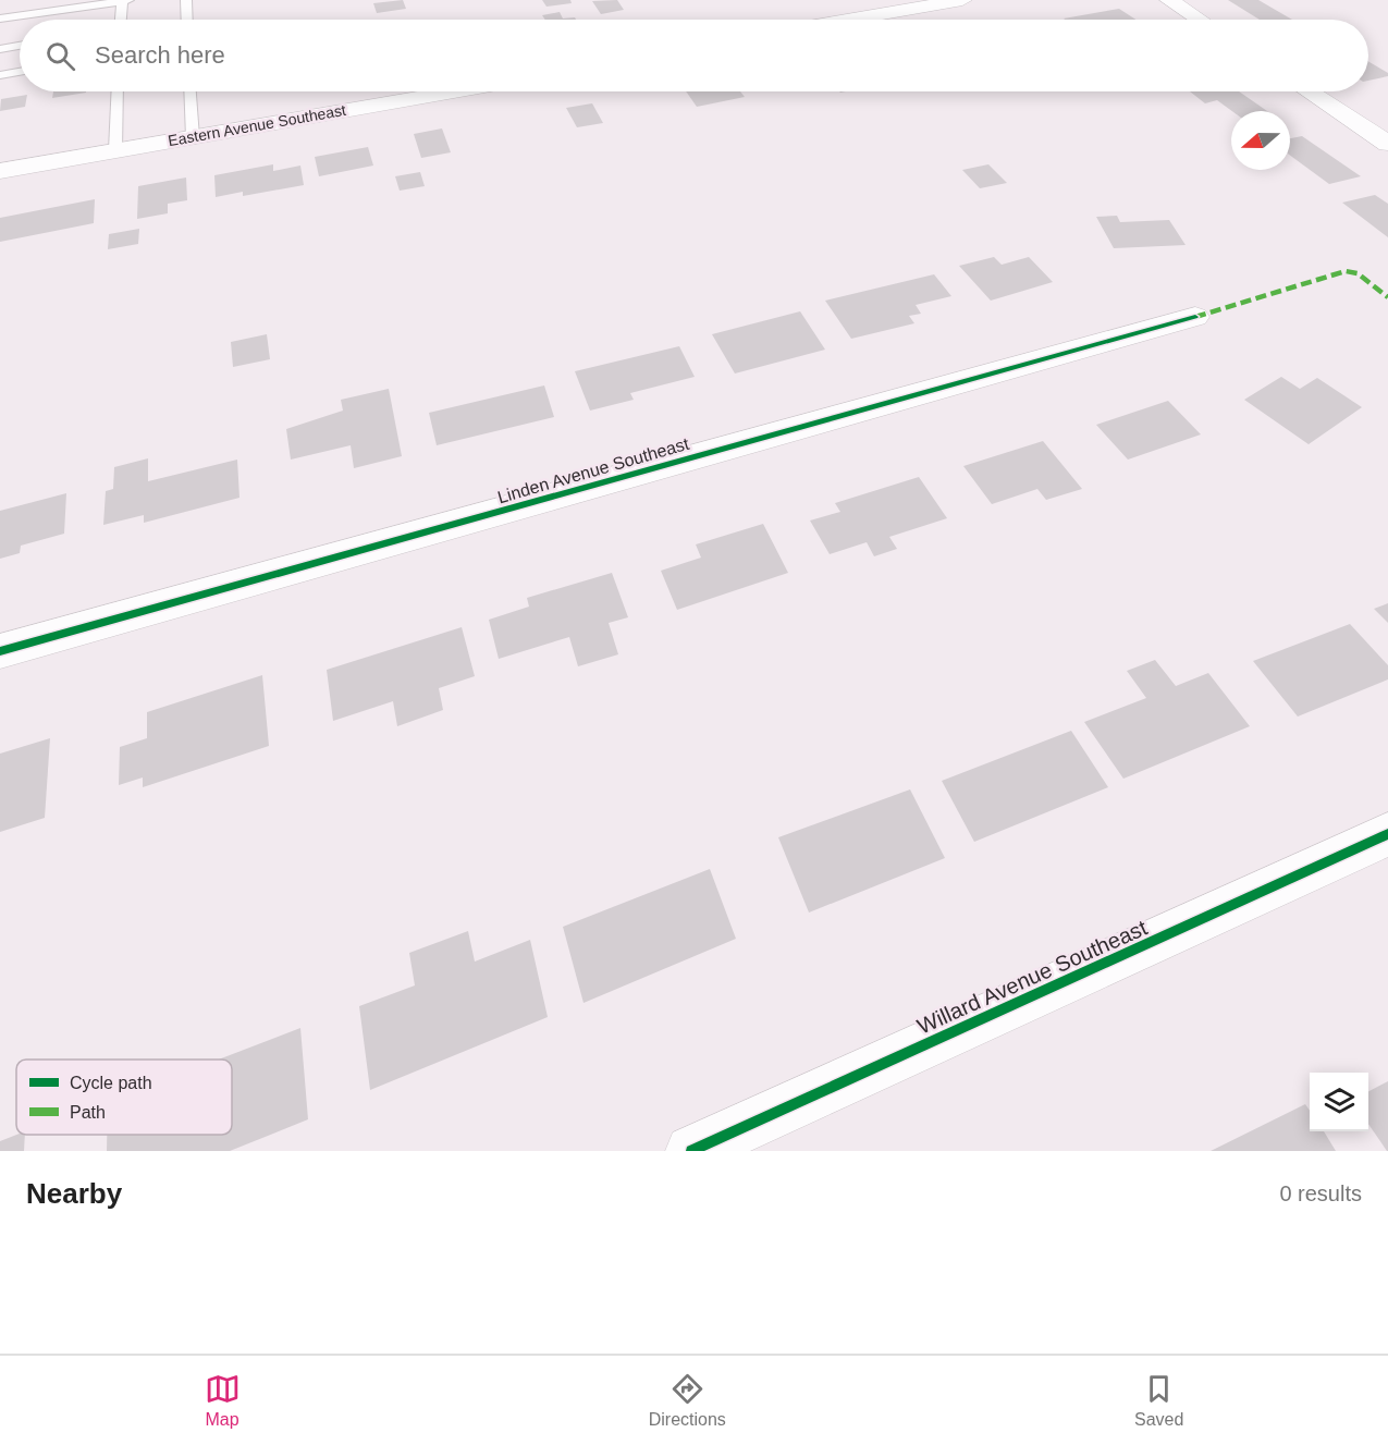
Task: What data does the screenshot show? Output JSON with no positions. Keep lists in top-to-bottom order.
{
  "streets": {
    "street": ["Eastern Avenue Southeast", "Linden Avenue Southeast", "Willard Avenue Southeast"]
  },
  "legend": ["Cycle path", "Path"],
  "north": "left",
  "page": {
    "search": "Search here",
    "heading": ["Nearby", "0 results"],
    "nav": ["Map", "Directions", "Saved"]
  }
}
